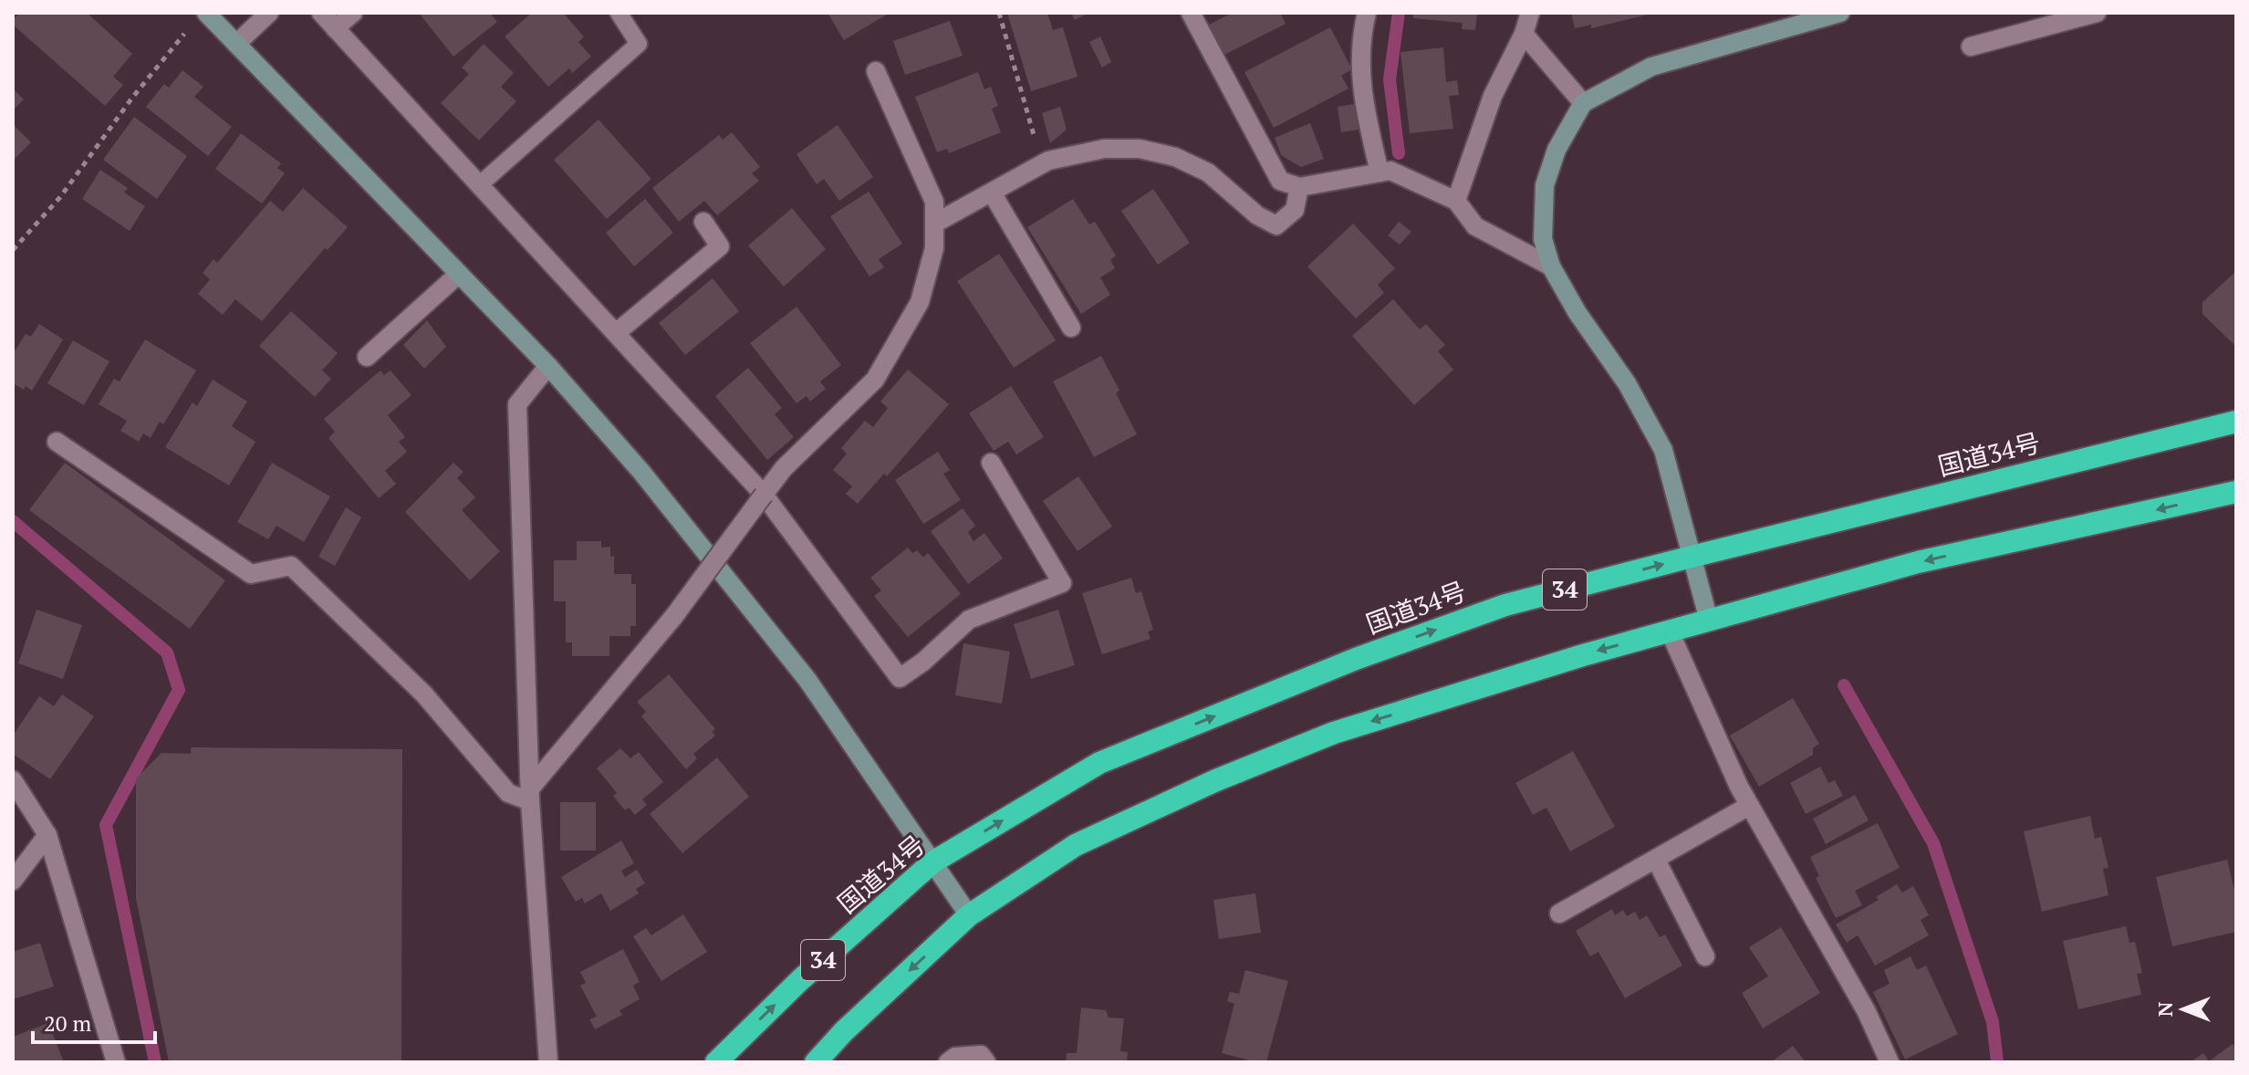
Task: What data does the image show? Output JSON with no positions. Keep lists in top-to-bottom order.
{
  "streets": {
    "highway": ["国道34号", "34"]
  },
  "scale_bar": "20 m",
  "north": "left"
}
